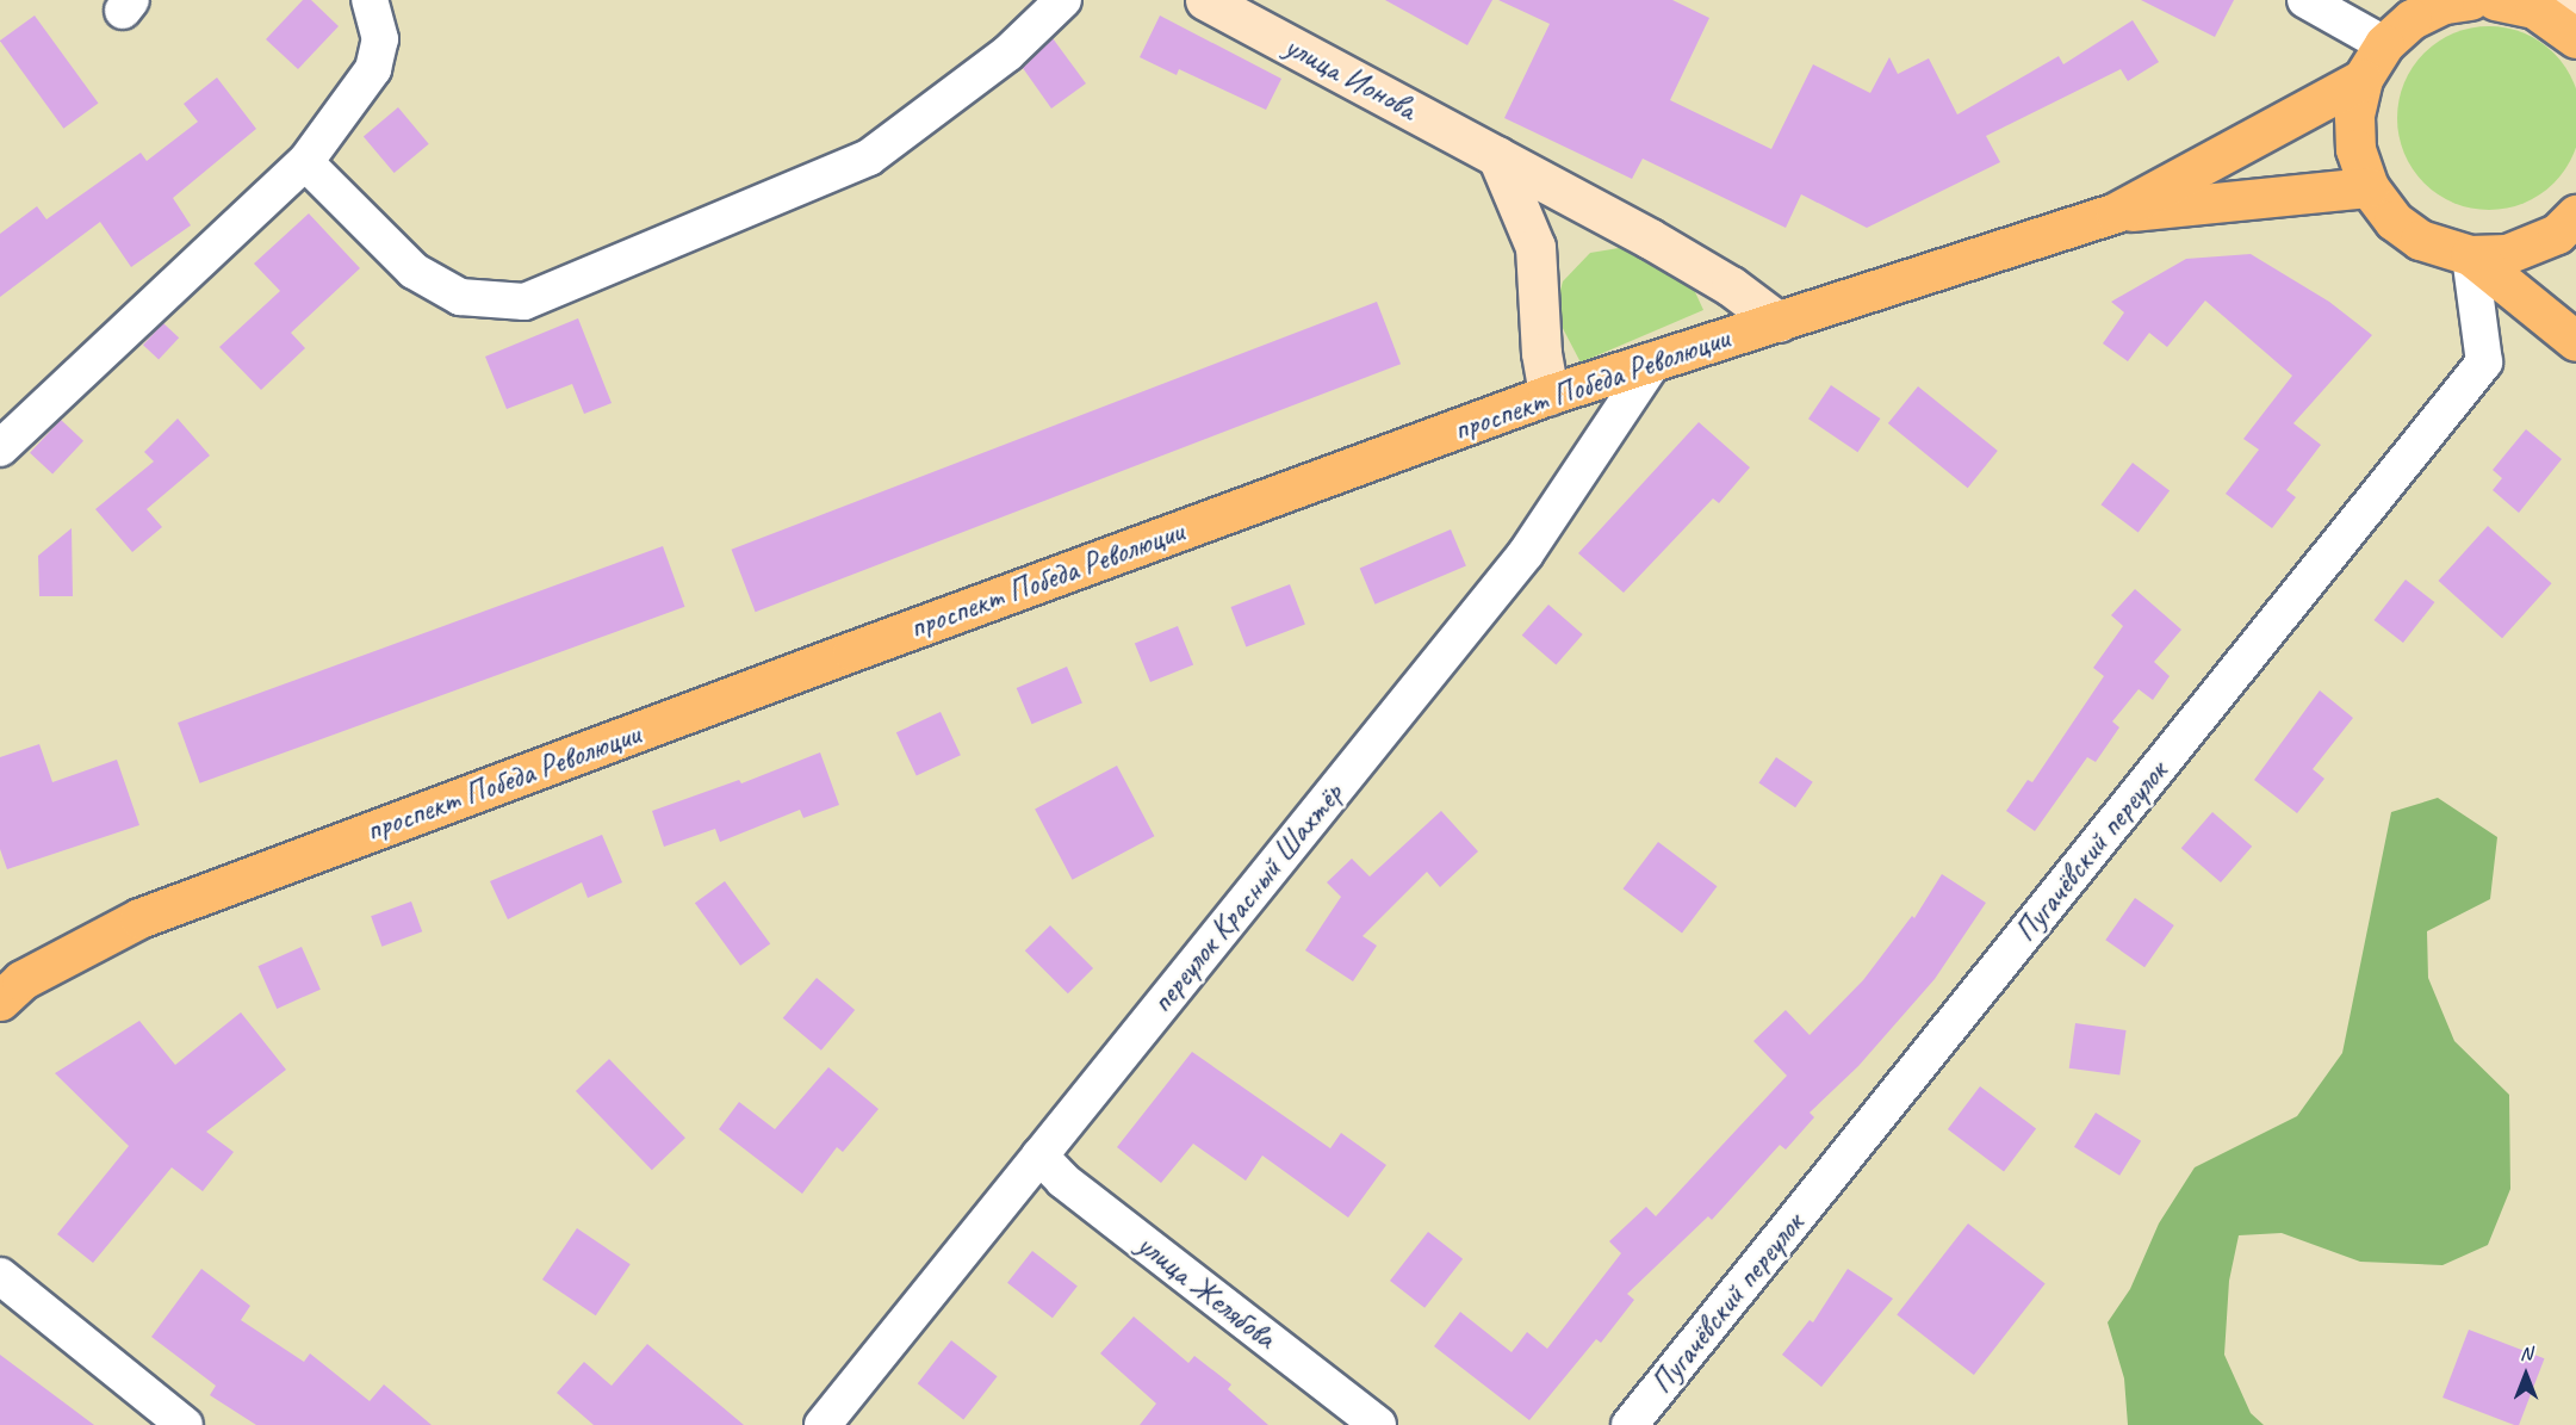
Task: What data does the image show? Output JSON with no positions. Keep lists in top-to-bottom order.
{
  "streets": {
    "main road": ["улица Ионова", "проспект Победа Революции"],
    "street": ["Пугачёвский переулок", "переулок Красный Шахтёр", "улица Желябова"]
  },
  "crossings": [
    ["улица Ионова", "проспект Победа Революции"],
    ["проспект Победа Революции", "переулок Красный Шахтёр"],
    ["переулок Красный Шахтёр", "улица Желябова"]
  ],
  "north": "top"
}
